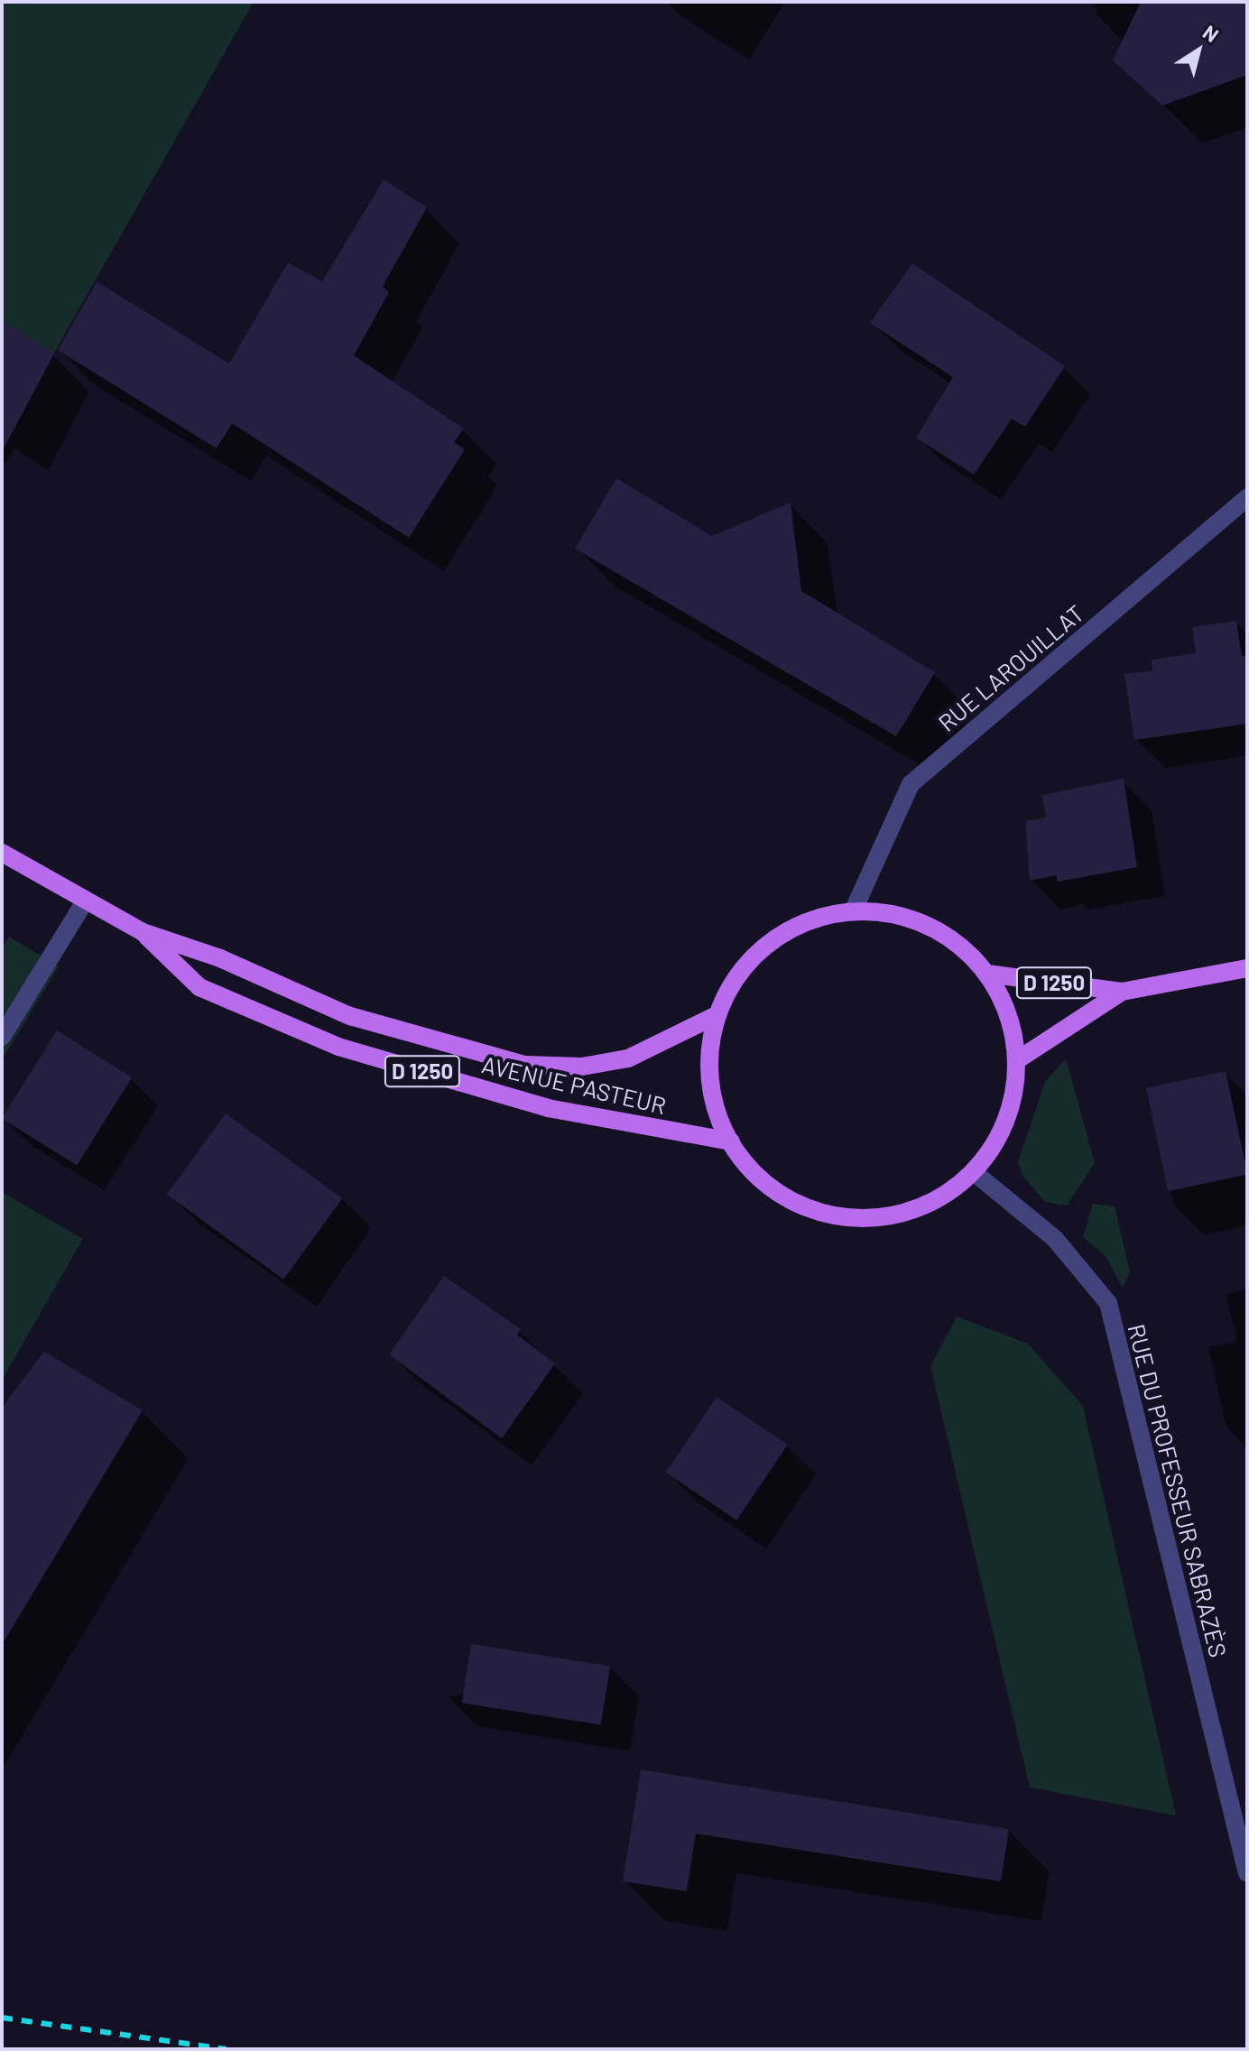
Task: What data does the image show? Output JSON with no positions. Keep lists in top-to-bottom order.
{
  "streets": {
    "main road": ["D 1250", "AVENUE PASTEUR"],
    "street": ["RUE LAROUILLAT", "RUE DU PROFESSEUR SABRAZÈS"]
  },
  "north": "top right"
}
